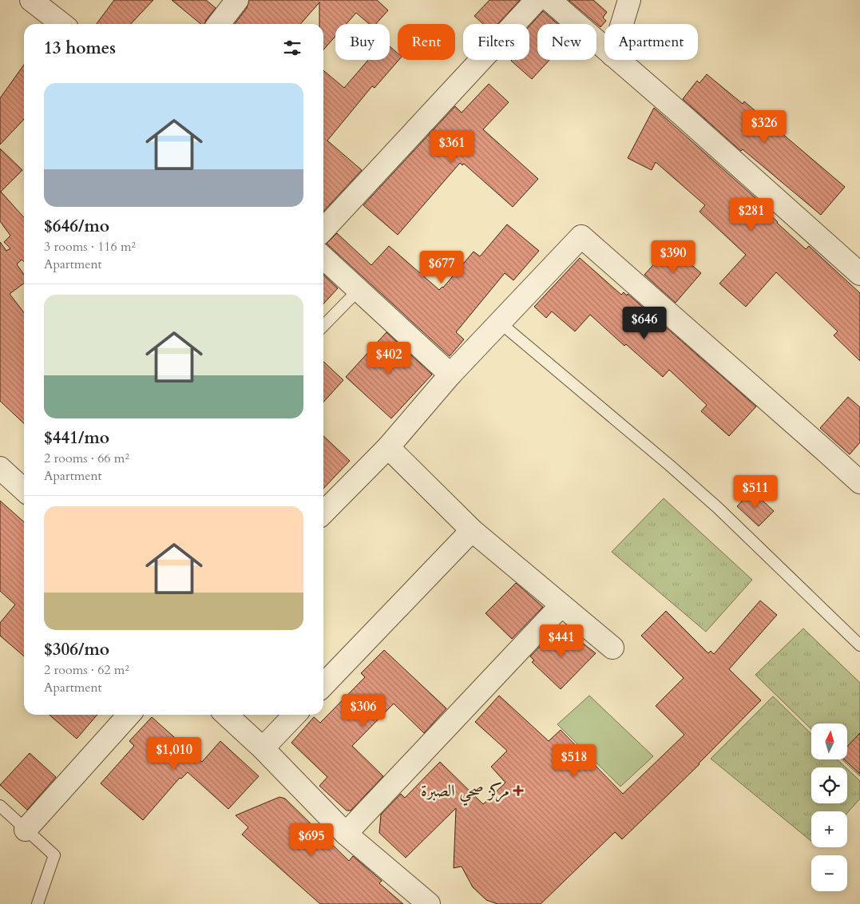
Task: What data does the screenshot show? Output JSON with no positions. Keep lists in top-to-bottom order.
{
  "places": {
    "health": ["مركز صحي الصبرة"]
  },
  "north": "top",
  "page": {
    "chip": [
      "Buy",
      "Rent",
      "Filters",
      "New",
      "Apartment"
    ],
    "heading": "13 homes",
    "list": [
      {
        "name": "$646/mo",
        "note": "3 rooms · 116 m² · Apartment"
      },
      {
        "name": "$441/mo",
        "note": "2 rooms · 66 m² · Apartment"
      },
      {
        "name": "$306/mo",
        "note": "2 rooms · 62 m² · Apartment"
      }
    ],
    "price": [
      "$326",
      "$361",
      "$281",
      "$390",
      "$677",
      "$646",
      "$402",
      "$511",
      "$441",
      "$306",
      "$1,010",
      "$518",
      "$695"
    ],
    "map_buttons": ["+", "−"]
  }
}
